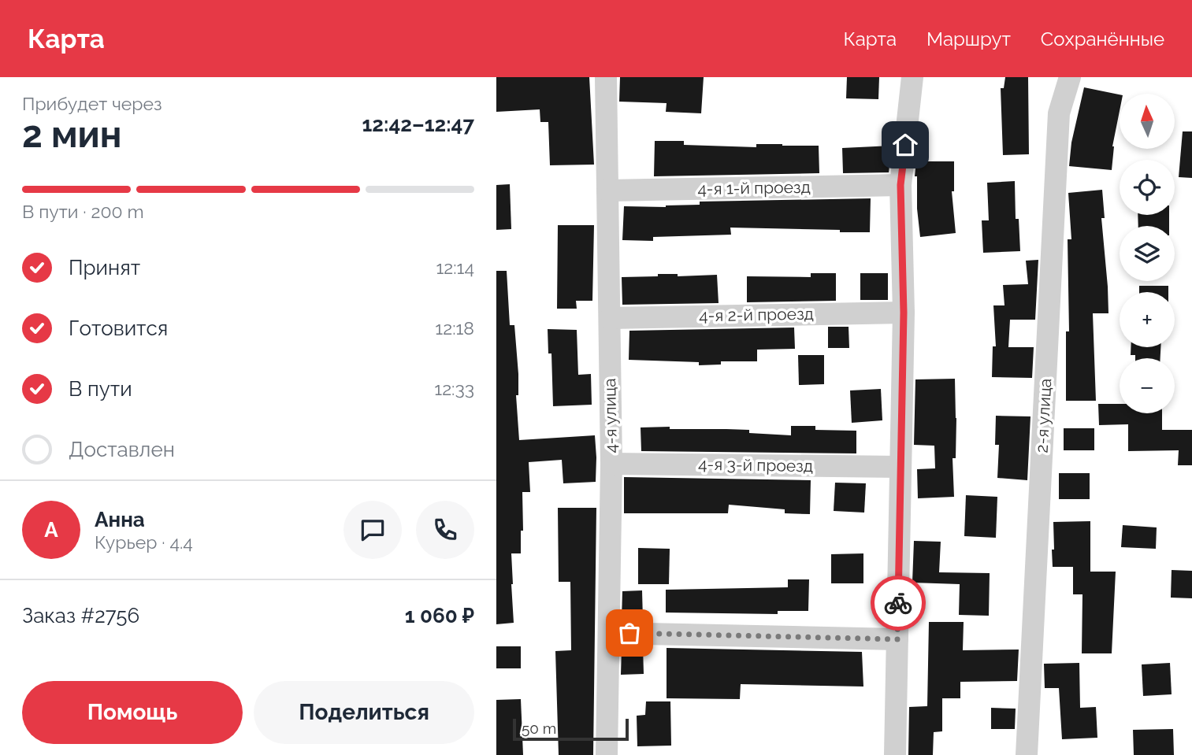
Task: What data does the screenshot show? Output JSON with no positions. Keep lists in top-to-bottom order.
{
  "streets": {
    "street": [
      "4-я 1-й проезд",
      "4-я 2-й проезд",
      "4-я улица",
      "2-я улица",
      "4-я 3-й проезд"
    ]
  },
  "crossings": [
    ["4-я 1-й проезд", "4-я улица"],
    ["4-я 2-й проезд", "4-я улица"],
    ["4-я улица", "4-я 3-й проезд"]
  ],
  "scale_bar": "50 m",
  "north": "top",
  "page": {
    "header": "Карта",
    "nav": ["Карта", "Маршрут", "Сохранённые"],
    "heading": ["2 мин", "Прибудет через", "12:42–12:47"],
    "panel": [
      "Анна",
      "Курьер · 4.4",
      "Заказ #2756",
      "1 060 ₽"
    ],
    "map_buttons": ["+", "−"],
    "bar": "В пути · 200 m",
    "list": [
      ["Принят", "12:14"],
      ["Готовится", "12:18"],
      ["В пути", "12:33"],
      "Доставлен"
    ],
    "round": "А",
    "buttons": ["Помощь", "Поделиться"],
    "scale": "50 m"
  }
}
